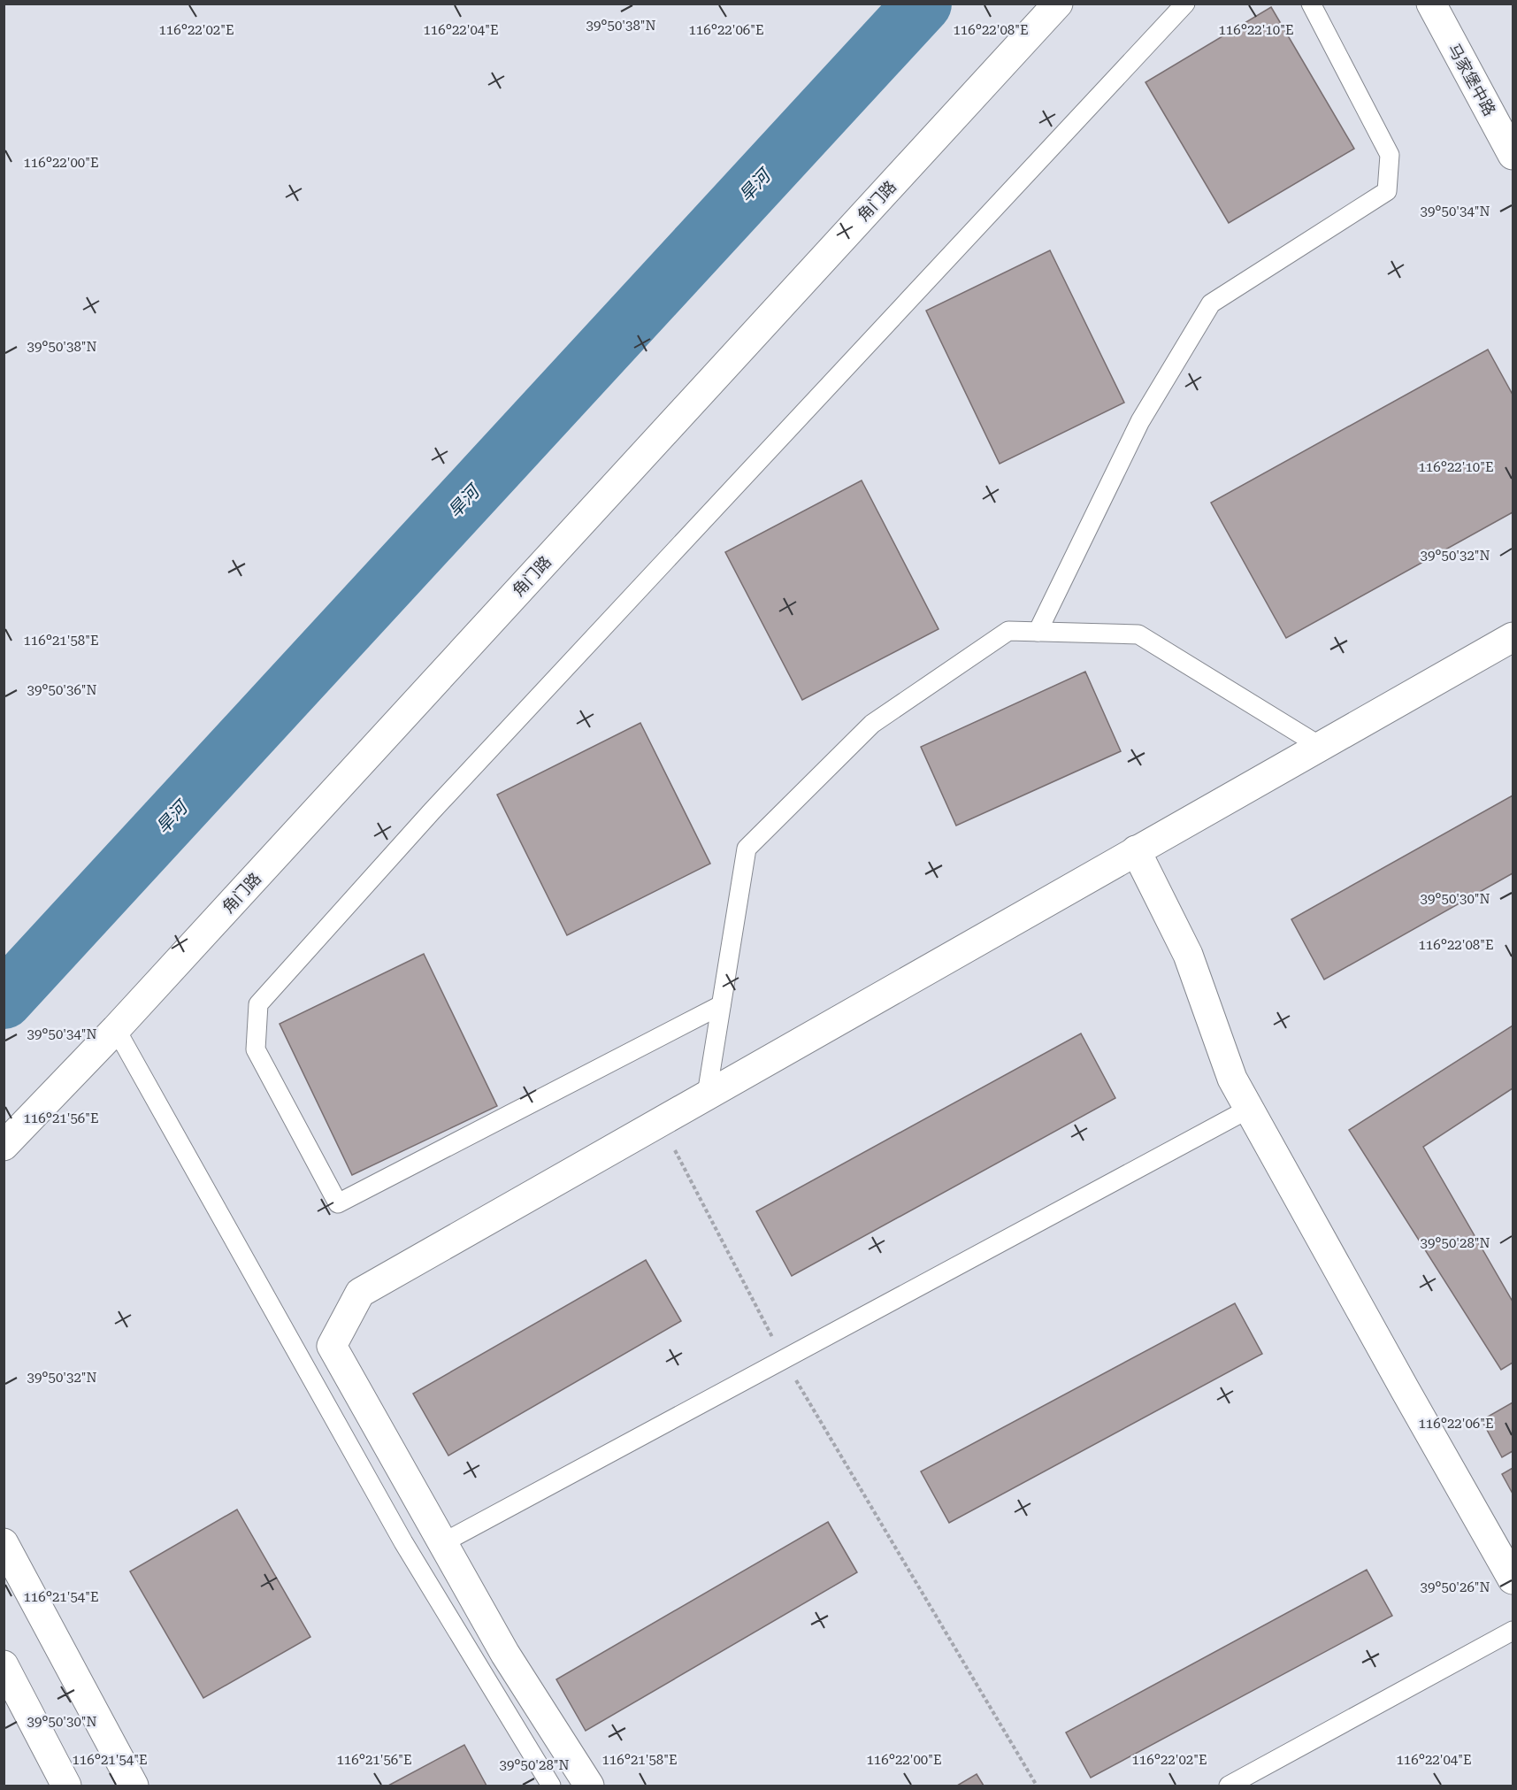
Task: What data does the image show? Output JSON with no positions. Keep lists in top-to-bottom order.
{
  "streets": {
    "street": ["马家堡中路", "角门路"]
  },
  "water": ["旱河"],
  "coordinates": [
    "39°50'38\"N",
    "116°22'02\"E",
    "116°22'04\"E",
    "116°22'06\"E",
    "116°22'08\"E",
    "116°22'10\"E",
    "116°22'00\"E",
    "39°50'34\"N",
    "39°50'32\"N",
    "116°21'58\"E",
    "39°50'36\"N",
    "39°50'30\"N",
    "116°21'56\"E",
    "39°50'28\"N",
    "39°50'26\"N",
    "116°21'54\"E"
  ]
}
